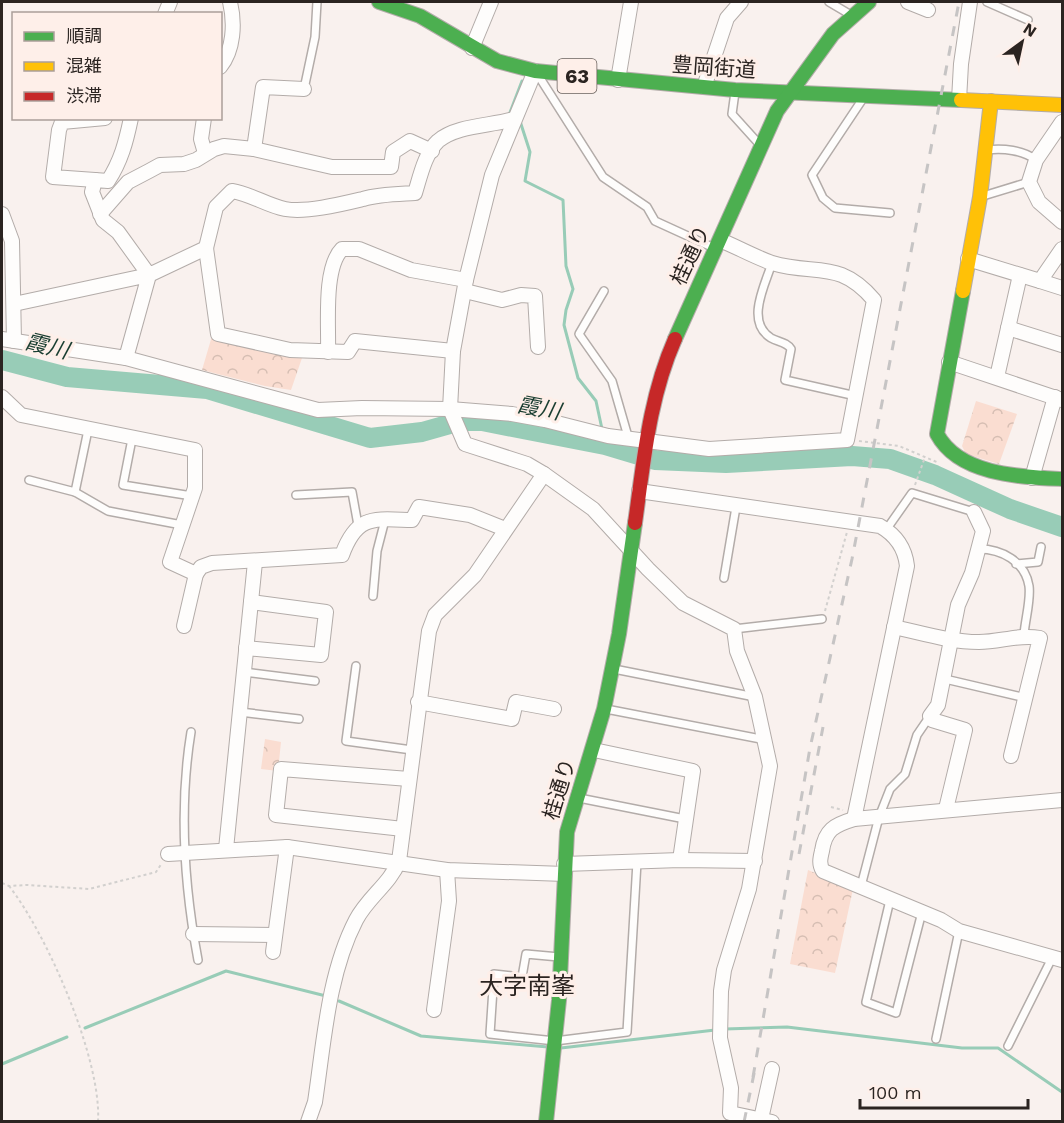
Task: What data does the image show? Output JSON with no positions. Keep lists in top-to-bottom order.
{
  "streets": {
    "street": ["豊岡街道", "63", "桂通り"]
  },
  "crossings": [
    ["豊岡街道", "桂通り"]
  ],
  "districts": ["大字南峯"],
  "water": ["霞川"],
  "legend": ["順調", "混雑", "渋滞"],
  "scale_bar": "100 m",
  "north": "top right"
}
